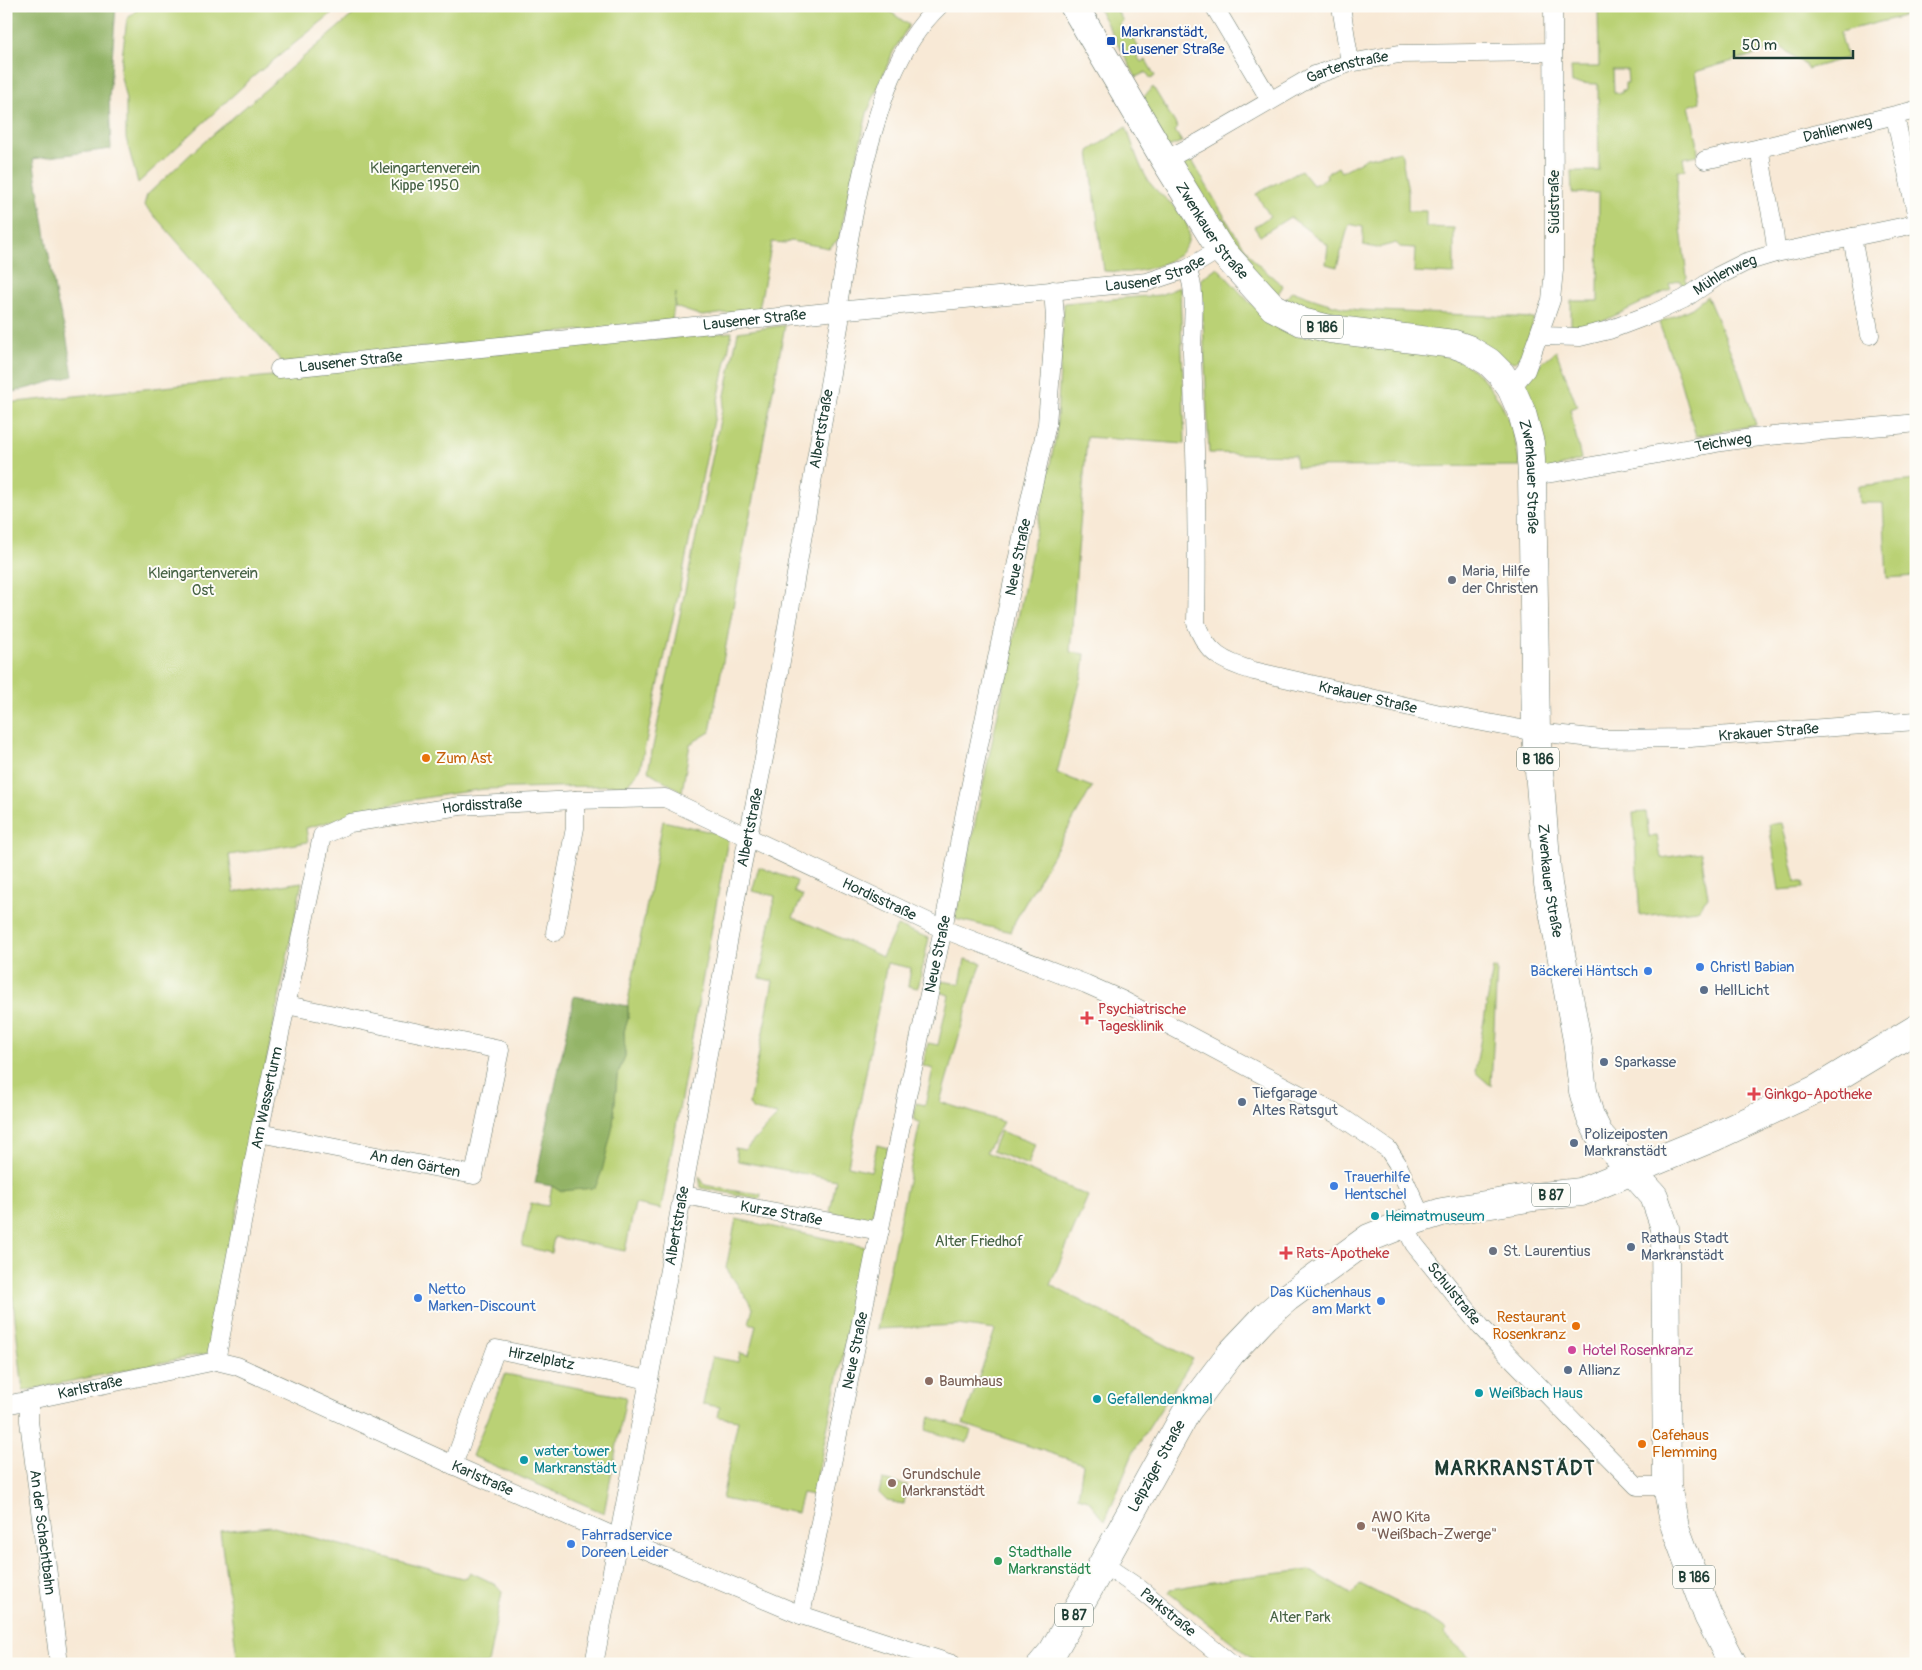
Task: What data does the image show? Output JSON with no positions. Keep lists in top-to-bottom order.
{
  "streets": {
    "main road": [
      "Zwenkauer Straße",
      "B 186",
      "B 87",
      "Leipziger Straße"
    ],
    "street": [
      "Gartenstraße",
      "Dahlienweg",
      "Südstraße",
      "Lausener Straße",
      "Mühlenweg",
      "Albertstraße",
      "Teichweg",
      "Neue Straße",
      "Krakauer Straße",
      "Hordisstraße",
      "Am Wasserturm",
      "An den Gärten",
      "Kurze Straße",
      "Schulstraße",
      "Hirzelplatz",
      "Karlstraße",
      "An der Schachtbahn",
      "Parkstraße"
    ]
  },
  "crossings": [
    ["Gartenstraße", "Südstraße"],
    ["Gartenstraße", "Zwenkauer Straße"],
    ["Südstraße", "Zwenkauer Straße"],
    ["Südstraße", "Mühlenweg"],
    ["Zwenkauer Straße", "Lausener Straße"],
    ["Zwenkauer Straße", "B 186"],
    ["Zwenkauer Straße", "Teichweg"],
    ["Zwenkauer Straße", "Krakauer Straße"],
    ["Zwenkauer Straße", "B 87"],
    ["Zwenkauer Straße", "Leipziger Straße"],
    ["Lausener Straße", "Albertstraße"],
    ["Lausener Straße", "Neue Straße"],
    ["Lausener Straße", "Krakauer Straße"],
    ["B 186", "B 87"],
    ["B 186", "Schulstraße"],
    ["B 186", "Leipziger Straße"],
    ["Albertstraße", "Hordisstraße"],
    ["Albertstraße", "Kurze Straße"],
    ["Albertstraße", "Hirzelplatz"],
    ["Albertstraße", "Karlstraße"],
    ["Neue Straße", "Hordisstraße"],
    ["Neue Straße", "Kurze Straße"],
    ["Neue Straße", "Karlstraße"],
    ["Hordisstraße", "Am Wasserturm"],
    ["Hordisstraße", "Schulstraße"],
    ["Hordisstraße", "Leipziger Straße"],
    ["Am Wasserturm", "An den Gärten"],
    ["Am Wasserturm", "Karlstraße"],
    ["B 87", "Leipziger Straße"],
    ["Schulstraße", "Leipziger Straße"],
    ["Hirzelplatz", "Karlstraße"],
    ["Karlstraße", "An der Schachtbahn"],
    ["Leipziger Straße", "Parkstraße"]
  ],
  "districts": ["MARKRANSTÄDT"],
  "parks": [
    "Kleingartenverein Kippe 1950",
    "Kleingartenverein Ost",
    "Alter Friedhof",
    "Alter Park"
  ],
  "places": {
    "transit": ["Markranstädt, Lausener Straße"],
    "other": [
      "Maria, Hilfe der Christen",
      "Zum Ast",
      "Christl Babian",
      "Bäckerei Häntsch",
      "HellLicht",
      "Sparkasse",
      "Tiefgarage Altes Ratsgut",
      "Polizeiposten Markranstädt",
      "Trauerhilfe Hentschel",
      "Heimatmuseum",
      "Rathaus Stadt Markranstädt",
      "St. Laurentius",
      "Netto Marken-Discount",
      "Das Küchenhaus am Markt",
      "Restaurant Rosenkranz",
      "Hotel Rosenkranz",
      "Allianz",
      "Baumhaus",
      "Weißbach Haus",
      "Gefallendenkmal",
      "Cafehaus Flemming",
      "water tower Markranstädt",
      "Grundschule Markranstädt",
      "AWO Kita \"Weißbach-Zwerge\"",
      "Fahrradservice Doreen Leider",
      "Stadthalle Markranstädt"
    ],
    "health": ["Psychiatrische Tagesklinik", "Ginkgo-Apotheke", "Rats-Apotheke"]
  },
  "scale_bar": "50 m"
}
